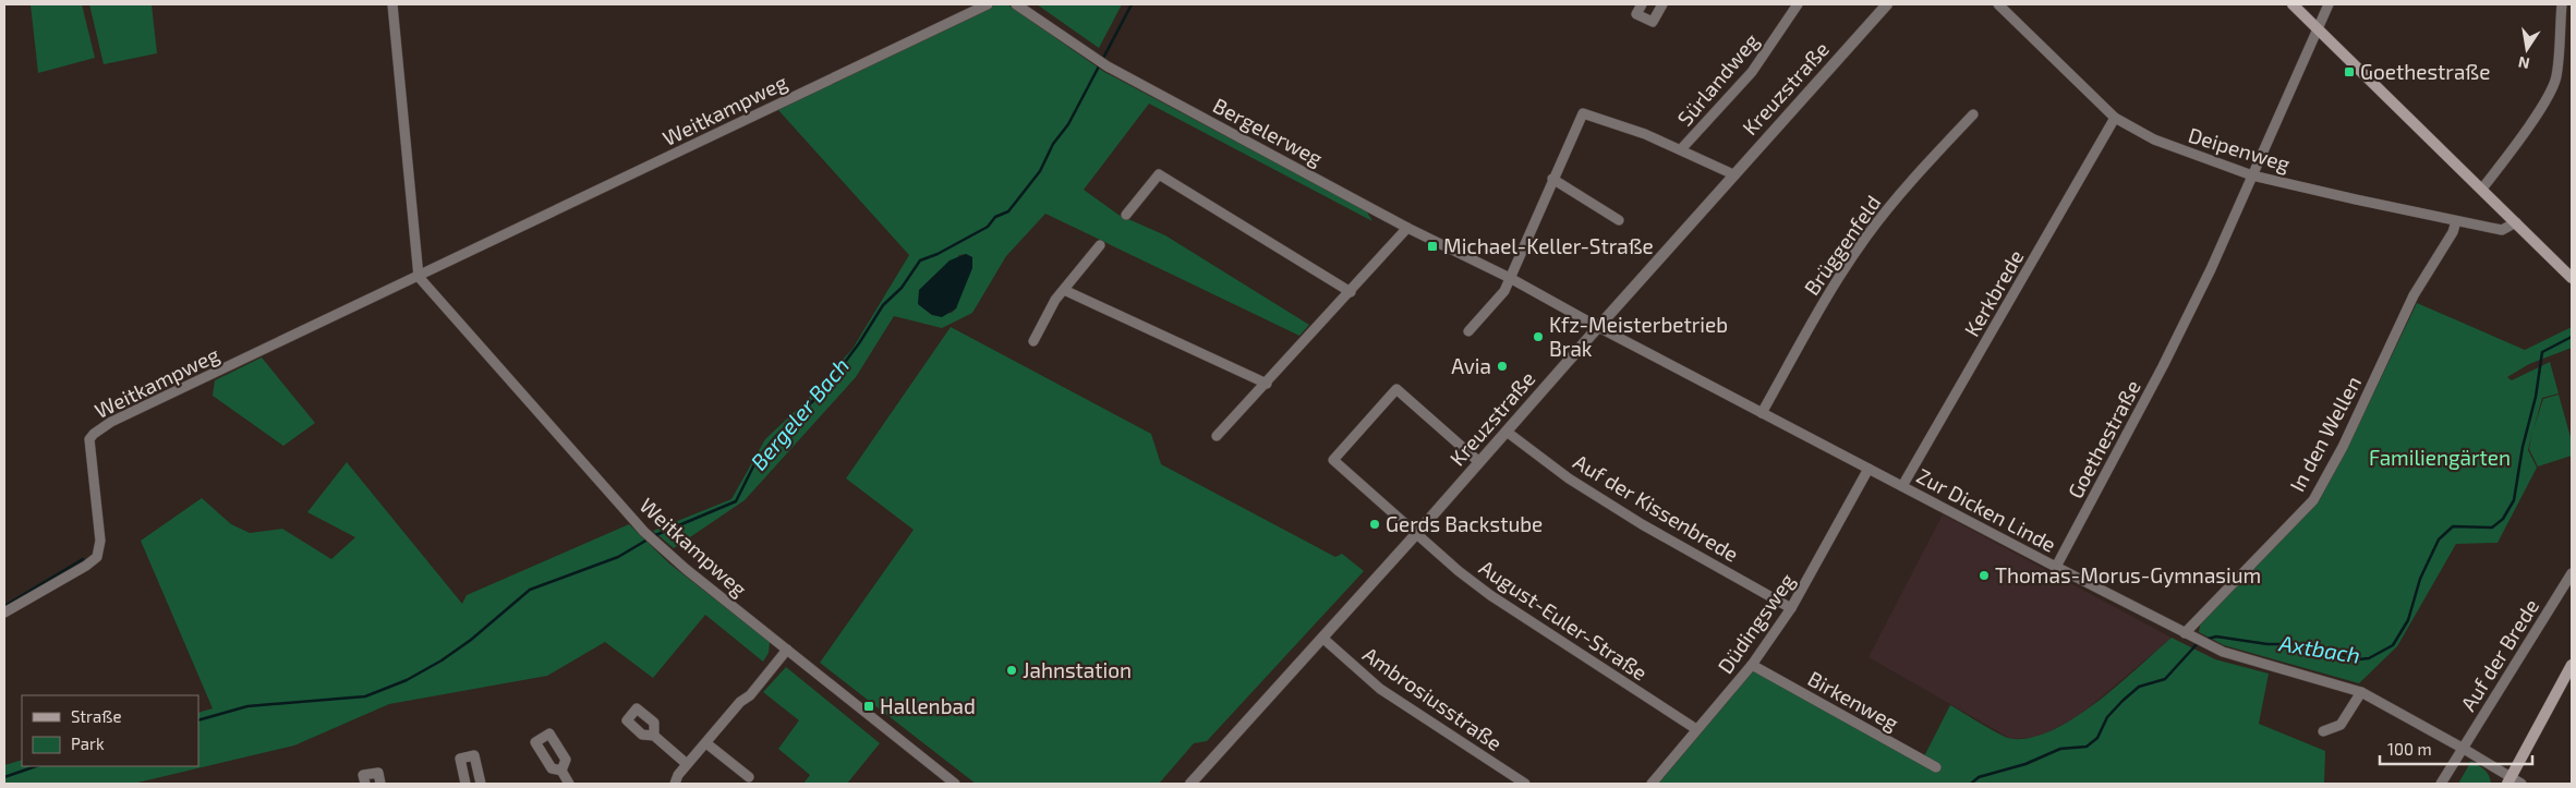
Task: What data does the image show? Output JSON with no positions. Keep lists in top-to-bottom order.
{
  "streets": {
    "street": [
      "Sürlandweg",
      "Kreuzstraße",
      "Weitkampweg",
      "Bergelerweg",
      "Deipenweg",
      "Brüggenfeld",
      "Kerkbrede",
      "In den Wellen",
      "Goethestraße",
      "Auf der Kissenbrede",
      "Zur Dicken Linde",
      "August-Euler-Straße",
      "Düdingsweg",
      "Auf der Brede",
      "Ambrosiusstraße",
      "Birkenweg"
    ]
  },
  "crossings": [
    ["Sürlandweg", "Kreuzstraße"],
    ["Kreuzstraße", "Bergelerweg"],
    ["Kreuzstraße", "Auf der Kissenbrede"],
    ["Kreuzstraße", "Zur Dicken Linde"],
    ["Kreuzstraße", "August-Euler-Straße"],
    ["Kreuzstraße", "Ambrosiusstraße"],
    ["Bergelerweg", "Zur Dicken Linde"],
    ["Deipenweg", "Kerkbrede"],
    ["Deipenweg", "In den Wellen"],
    ["Deipenweg", "Goethestraße"],
    ["Brüggenfeld", "Zur Dicken Linde"],
    ["Kerkbrede", "Zur Dicken Linde"],
    ["In den Wellen", "Zur Dicken Linde"],
    ["Goethestraße", "Zur Dicken Linde"],
    ["Auf der Kissenbrede", "Düdingsweg"],
    ["Zur Dicken Linde", "Düdingsweg"],
    ["Zur Dicken Linde", "Auf der Brede"],
    ["August-Euler-Straße", "Düdingsweg"],
    ["Düdingsweg", "Birkenweg"]
  ],
  "water": ["Bergeler Bach", "Axtbach"],
  "parks": ["Familiengärten"],
  "places": {
    "transit": ["Goethestraße", "Michael-Keller-Straße", "Hallenbad"],
    "other": [
      "Kfz-Meisterbetrieb Brak",
      "Avia",
      "Gerds Backstube",
      "Thomas-Morus-Gymnasium",
      "Jahnstation"
    ]
  },
  "legend": ["Straße", "Park"],
  "scale_bar": "100 m",
  "north": "bottom"
}
